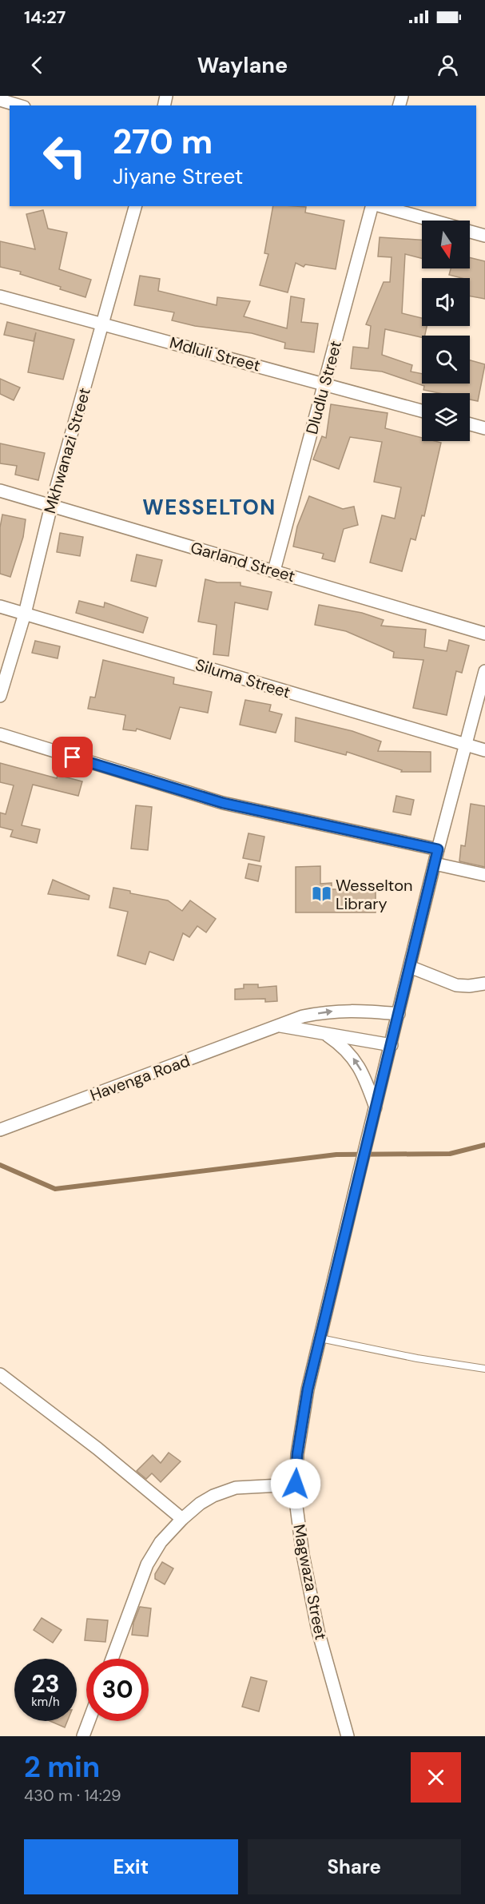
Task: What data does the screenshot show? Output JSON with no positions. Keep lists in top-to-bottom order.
{
  "streets": {
    "street": [
      "Mdluli Street",
      "Dludlu Street",
      "Mkhwanazi Street",
      "Garland Street",
      "Siluma Street",
      "Havenga Road",
      "Magwaza Street"
    ]
  },
  "crossings": [
    ["Mdluli Street", "Dludlu Street"],
    ["Mdluli Street", "Mkhwanazi Street"],
    ["Dludlu Street", "Garland Street"],
    ["Mkhwanazi Street", "Garland Street"],
    ["Mkhwanazi Street", "Siluma Street"],
    ["Siluma Street", "Magwaza Street"],
    ["Havenga Road", "Magwaza Street"]
  ],
  "districts": ["WESSELTON"],
  "places": {
    "library": ["Wesselton Library"]
  },
  "north": "bottom",
  "page": {
    "status": "14:27",
    "header": "Waylane",
    "turn": ["270 m", "Jiyane Street"],
    "speed": "23 km/h",
    "limit": "30",
    "heading": ["2 min", "430 m · 14:29"],
    "buttons": ["Exit", "Share"]
  }
}
